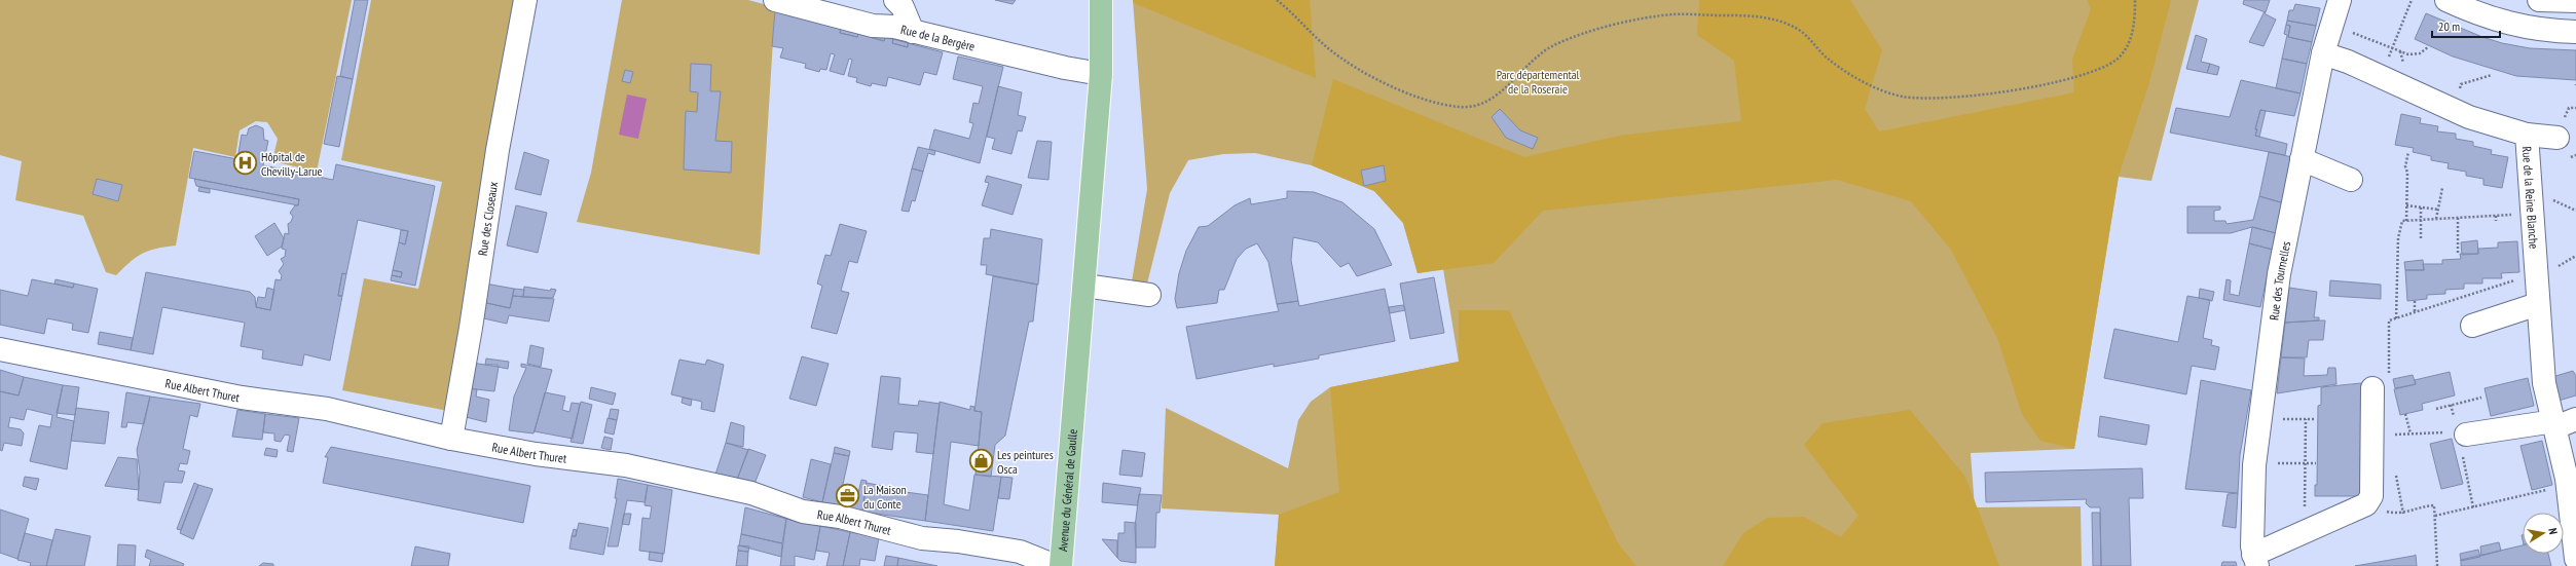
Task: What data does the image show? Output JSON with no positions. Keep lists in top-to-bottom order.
{
  "streets": {
    "main road": ["Avenue du Général de Gaulle"],
    "street": [
      "Rue de la Bergère",
      "Rue de la Reine Blanche",
      "Rue des Closeaux",
      "Rue des Tournelles",
      "Rue Albert Thuret"
    ]
  },
  "crossings": [
    ["Rue de la Bergère", "Avenue du Général de Gaulle"],
    ["Rue de la Reine Blanche", "Rue des Tournelles"],
    ["Rue des Closeaux", "Rue Albert Thuret"]
  ],
  "parks": ["Parc départemental de la Roseraie"],
  "places": {
    "hospital": ["Hôpital de Chevilly-Larue"],
    "shop": ["Les peintures Osca"],
    "office": ["La Maison du Conte"]
  },
  "scale_bar": "20 m",
  "north": "right"
}
